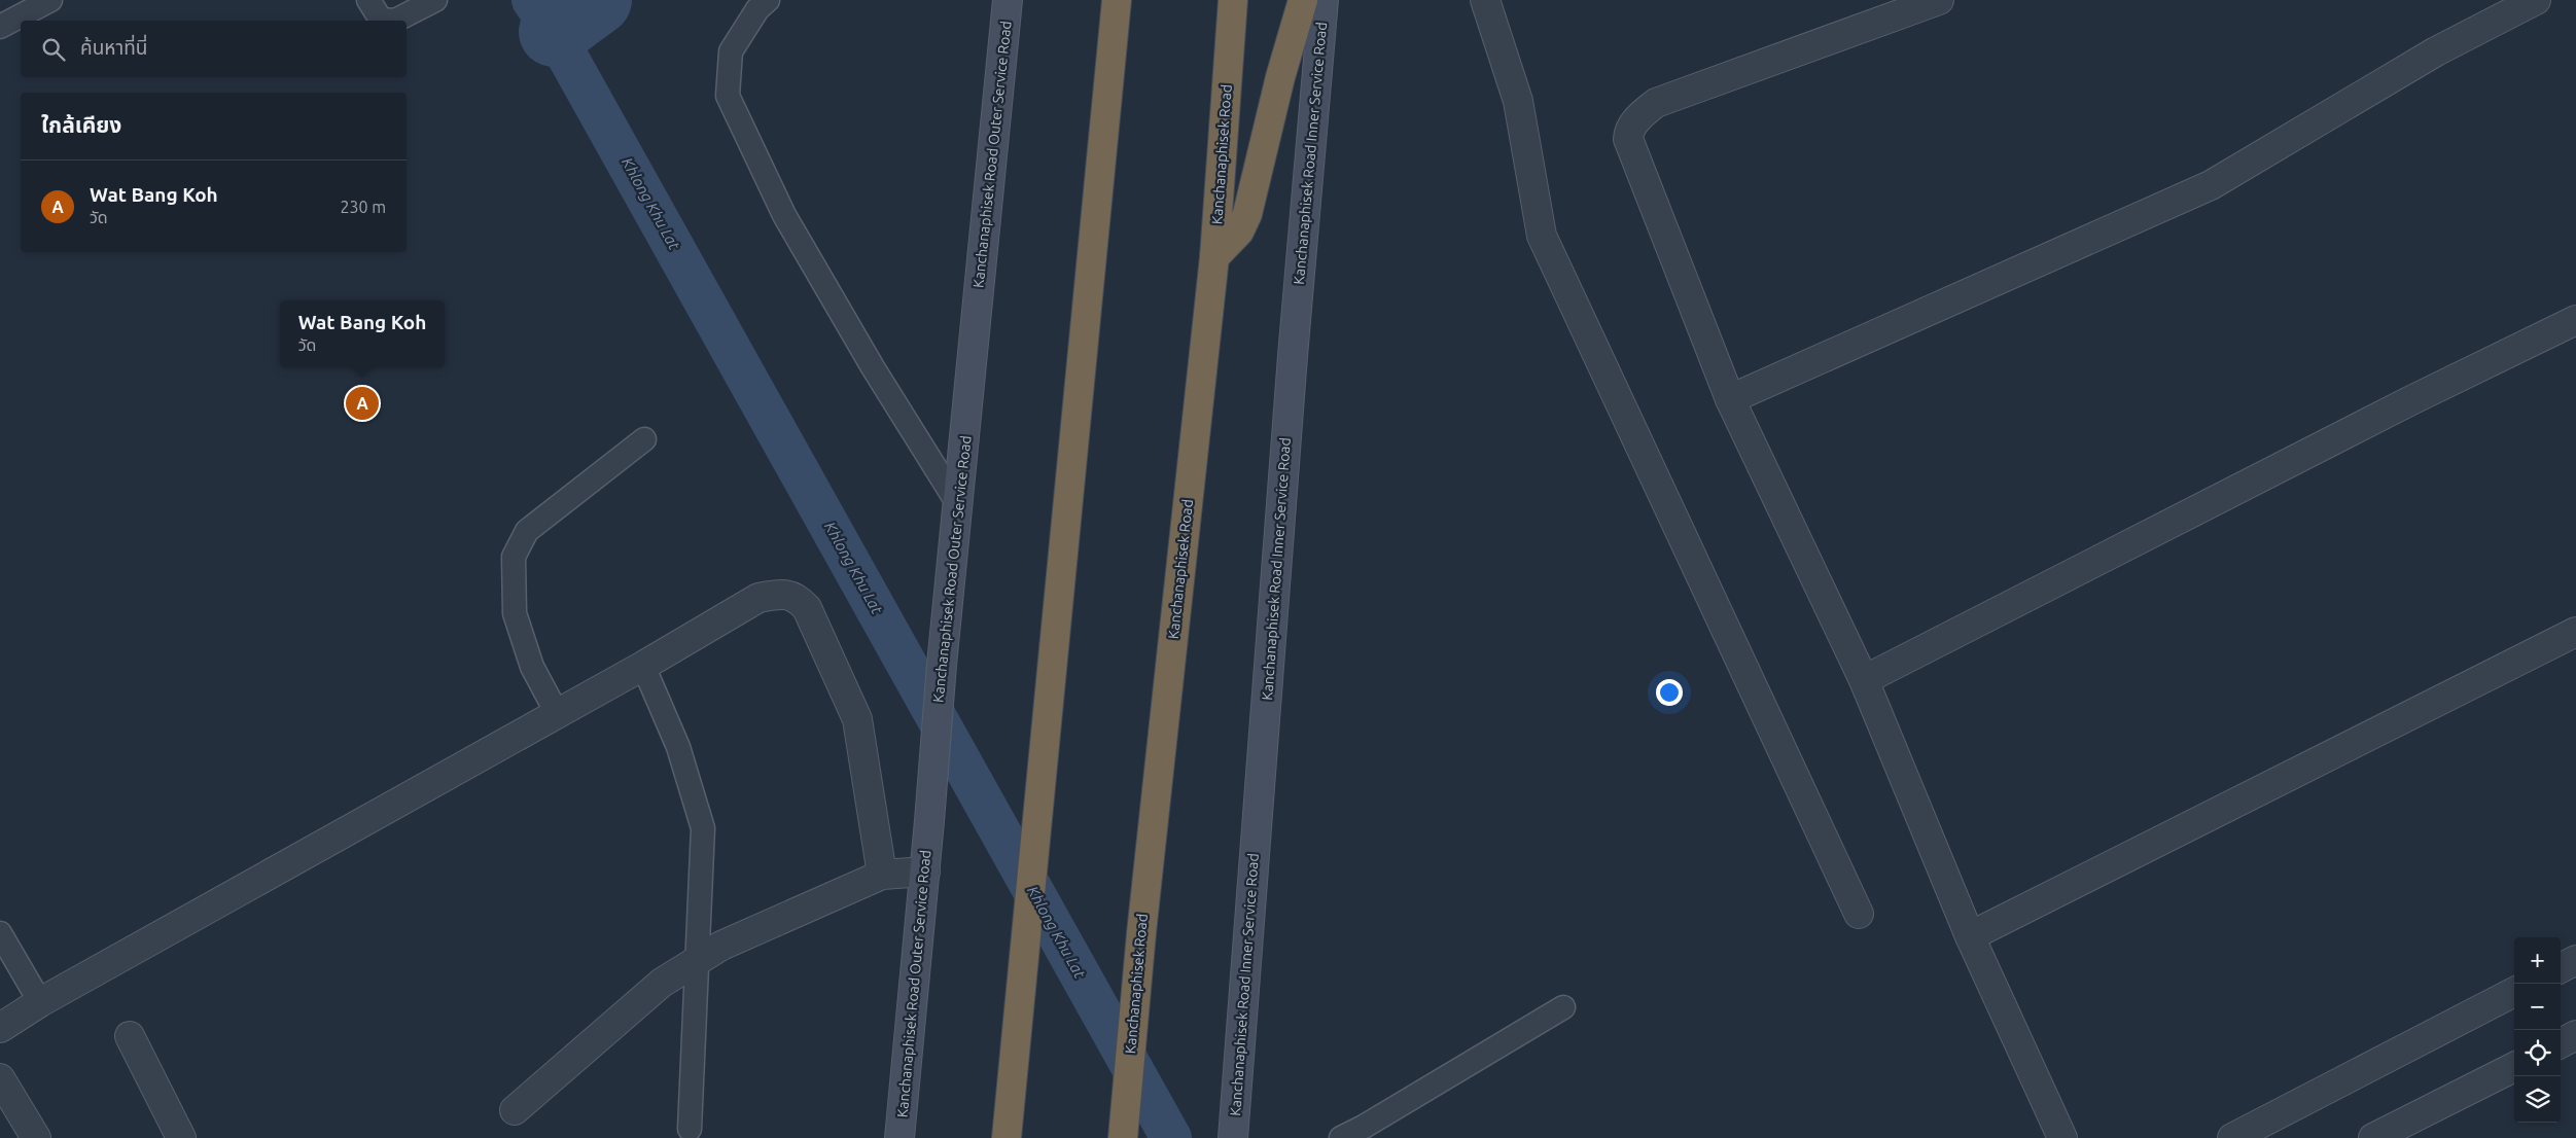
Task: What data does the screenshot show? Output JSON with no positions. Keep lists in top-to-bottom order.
{
  "streets": {
    "highway": ["Kanchanaphisek Road"],
    "main road": ["Kanchanaphisek Road Inner Service Road", "Kanchanaphisek Road Outer Service Road"]
  },
  "water": ["Khlong Khu Lat"],
  "page": {
    "search": "ค้นหาที่นี่",
    "heading": "ใกล้เคียง",
    "list": [
      {
        "mark": "A",
        "name": "Wat Bang Koh",
        "note": "วัด",
        "value": "230 m"
      }
    ],
    "popup": ["Wat Bang Koh", "วัด"],
    "pins": "A",
    "map_buttons": ["+", "−"]
  }
}
